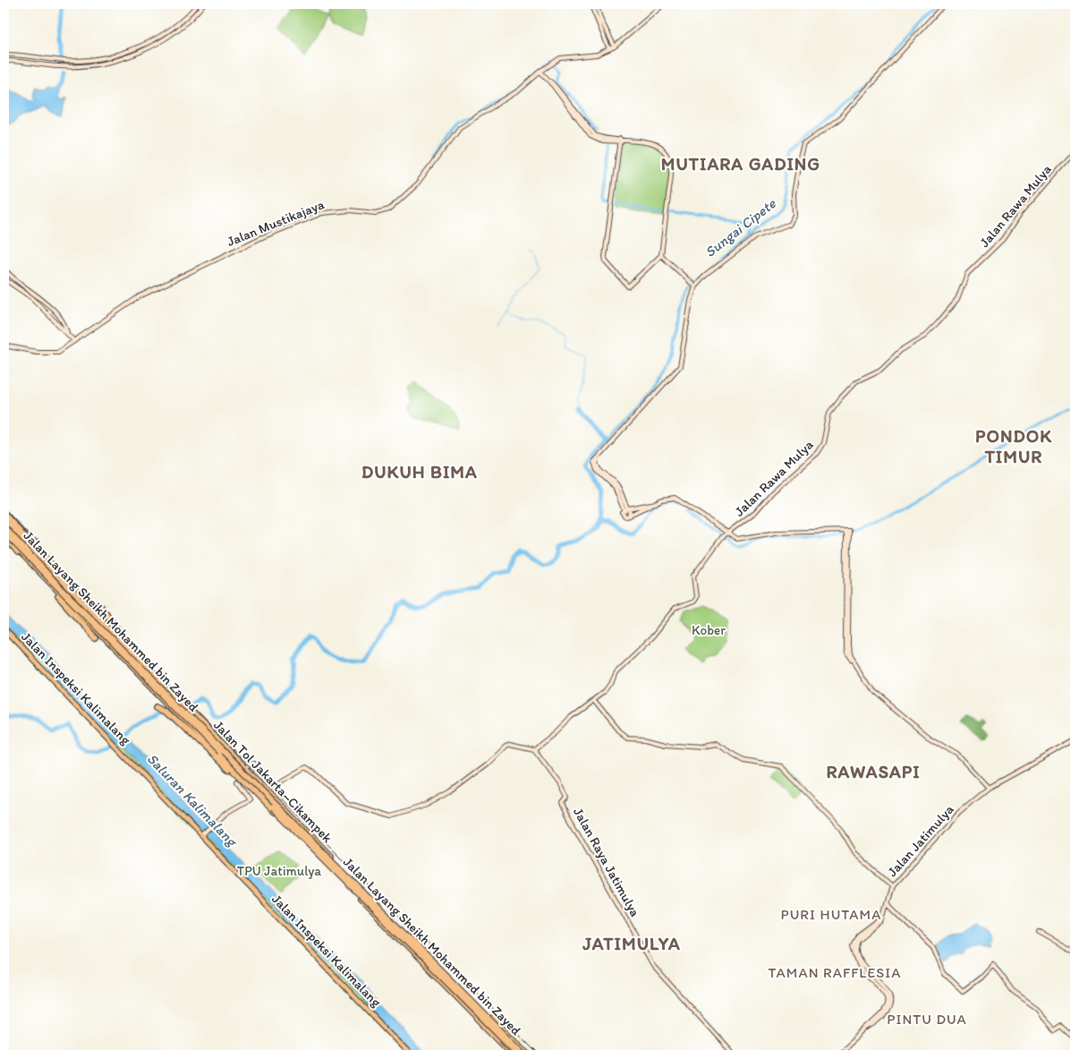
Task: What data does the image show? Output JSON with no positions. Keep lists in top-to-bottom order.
{
  "streets": {
    "highway": ["Jalan Layang Sheikh Mohammed bin Zayed", "Jalan Tol Jakarta–Cikampek"],
    "main road": [
      "Jalan Rawa Mulya",
      "Jalan Mustikajaya",
      "Jalan Inspeksi Kalimalang",
      "Jalan Jatimulya",
      "Jalan Raya Jatimulya"
    ]
  },
  "crossings": [
    ["Jalan Rawa Mulya", "Jalan Raya Jatimulya"],
    ["Jalan Layang Sheikh Mohammed bin Zayed", "Jalan Tol Jakarta–Cikampek"]
  ],
  "districts": [
    "MUTIARA GADING",
    "PONDOK TIMUR",
    "DUKUH BIMA",
    "RAWASAPI",
    "PURI HUTAMA",
    "JATIMULYA",
    "TAMAN RAFFLESIA",
    "PINTU DUA"
  ],
  "water": ["Sungai Cipete", "Saluran Kalimalang"],
  "parks": ["Kober", "TPU Jatimulya"]
}
